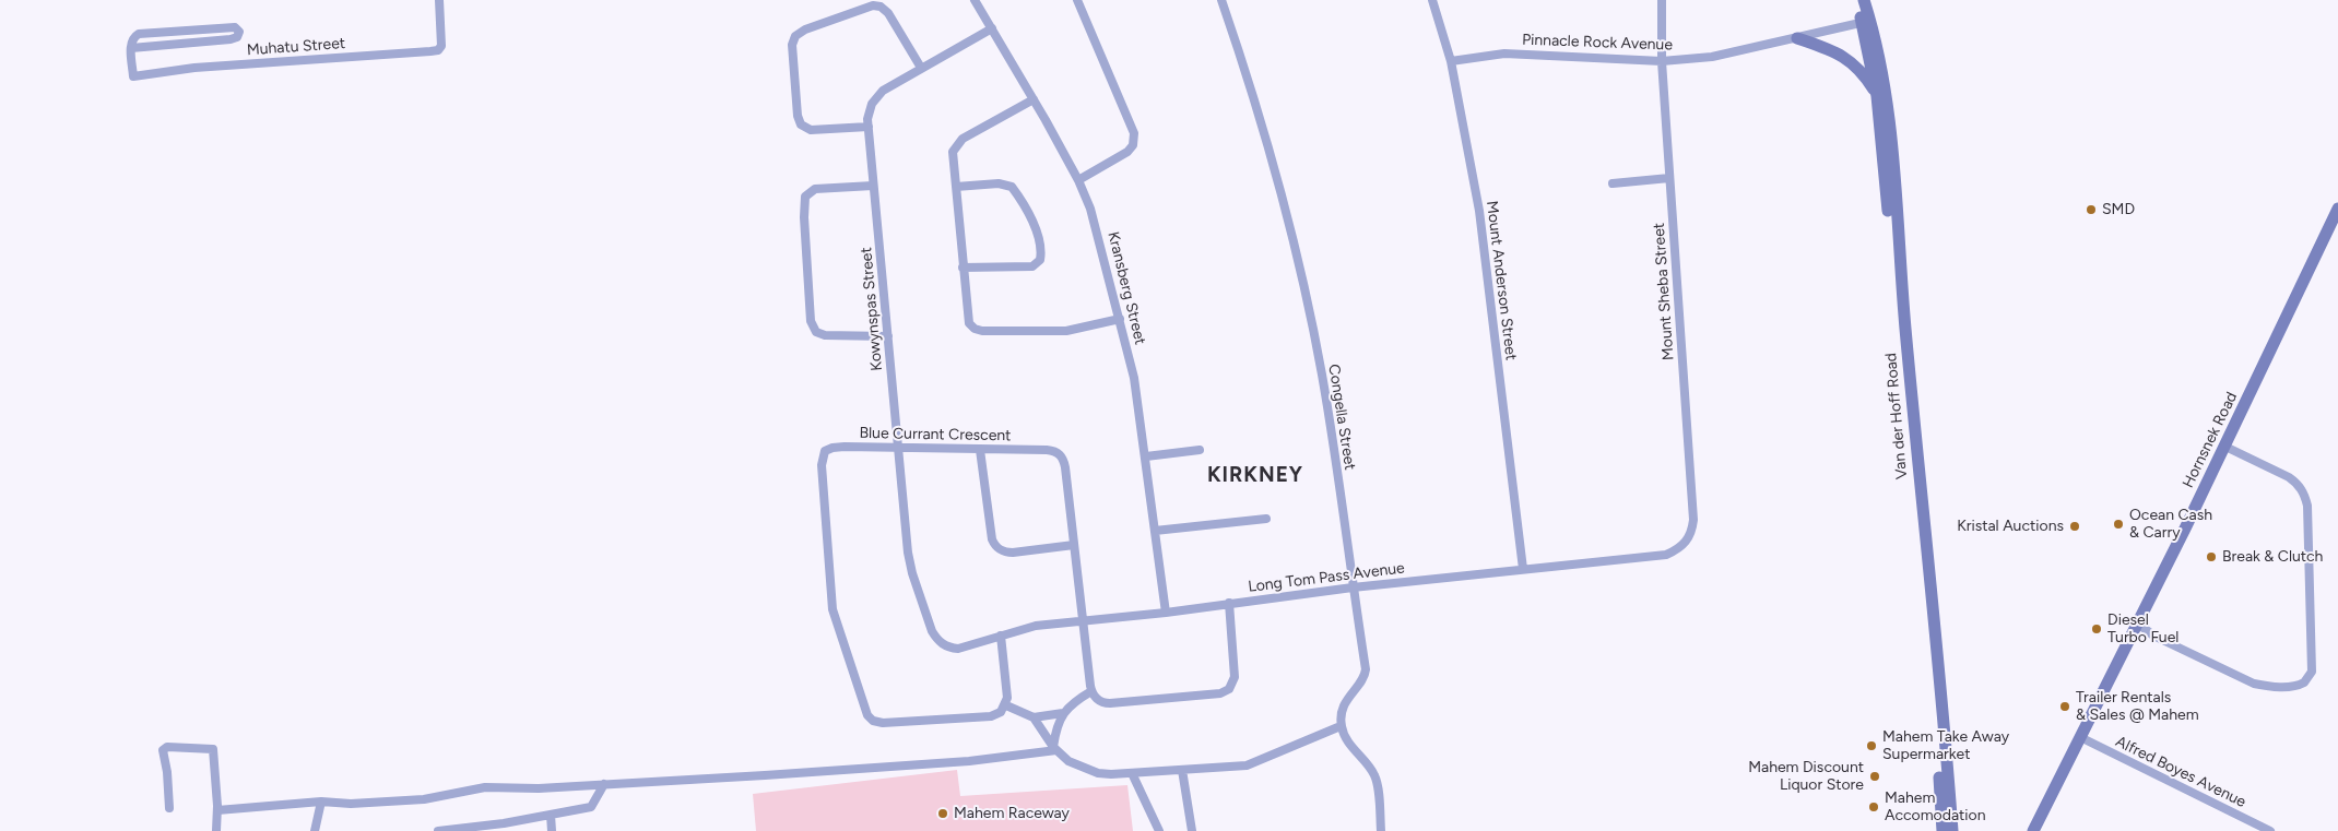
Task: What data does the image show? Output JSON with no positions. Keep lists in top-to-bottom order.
{
  "streets": {
    "main road": ["Van der Hoff Road", "Hornsnek Road"],
    "street": [
      "Pinnacle Rock Avenue",
      "Muhatu Street",
      "Mount Anderson Street",
      "Kransberg Street",
      "Mount Sheba Street",
      "Kowynspas Street",
      "Congella Street",
      "Blue Currant Crescent",
      "Long Tom Pass Avenue",
      "Alfred Boyes Avenue"
    ]
  },
  "crossings": [
    ["Pinnacle Rock Avenue", "Mount Anderson Street"],
    ["Pinnacle Rock Avenue", "Mount Sheba Street"],
    ["Pinnacle Rock Avenue", "Van der Hoff Road"],
    ["Mount Anderson Street", "Long Tom Pass Avenue"],
    ["Kransberg Street", "Kowynspas Street"],
    ["Kransberg Street", "Long Tom Pass Avenue"],
    ["Mount Sheba Street", "Long Tom Pass Avenue"],
    ["Kowynspas Street", "Blue Currant Crescent"],
    ["Kowynspas Street", "Long Tom Pass Avenue"],
    ["Congella Street", "Long Tom Pass Avenue"],
    ["Blue Currant Crescent", "Long Tom Pass Avenue"],
    ["Hornsnek Road", "Alfred Boyes Avenue"]
  ],
  "districts": ["KIRKNEY"],
  "places": [
    "SMD",
    "Ocean Cash & Carry",
    "Kristal Auctions",
    "Break & Clutch",
    "Diesel Turbo Fuel",
    "Trailer Rentals & Sales @ Mahem",
    "Mahem Take Away Supermarket",
    "Mahem Discount Liquor Store",
    "Mahem Accomodation",
    "Mahem Raceway"
  ]
}
